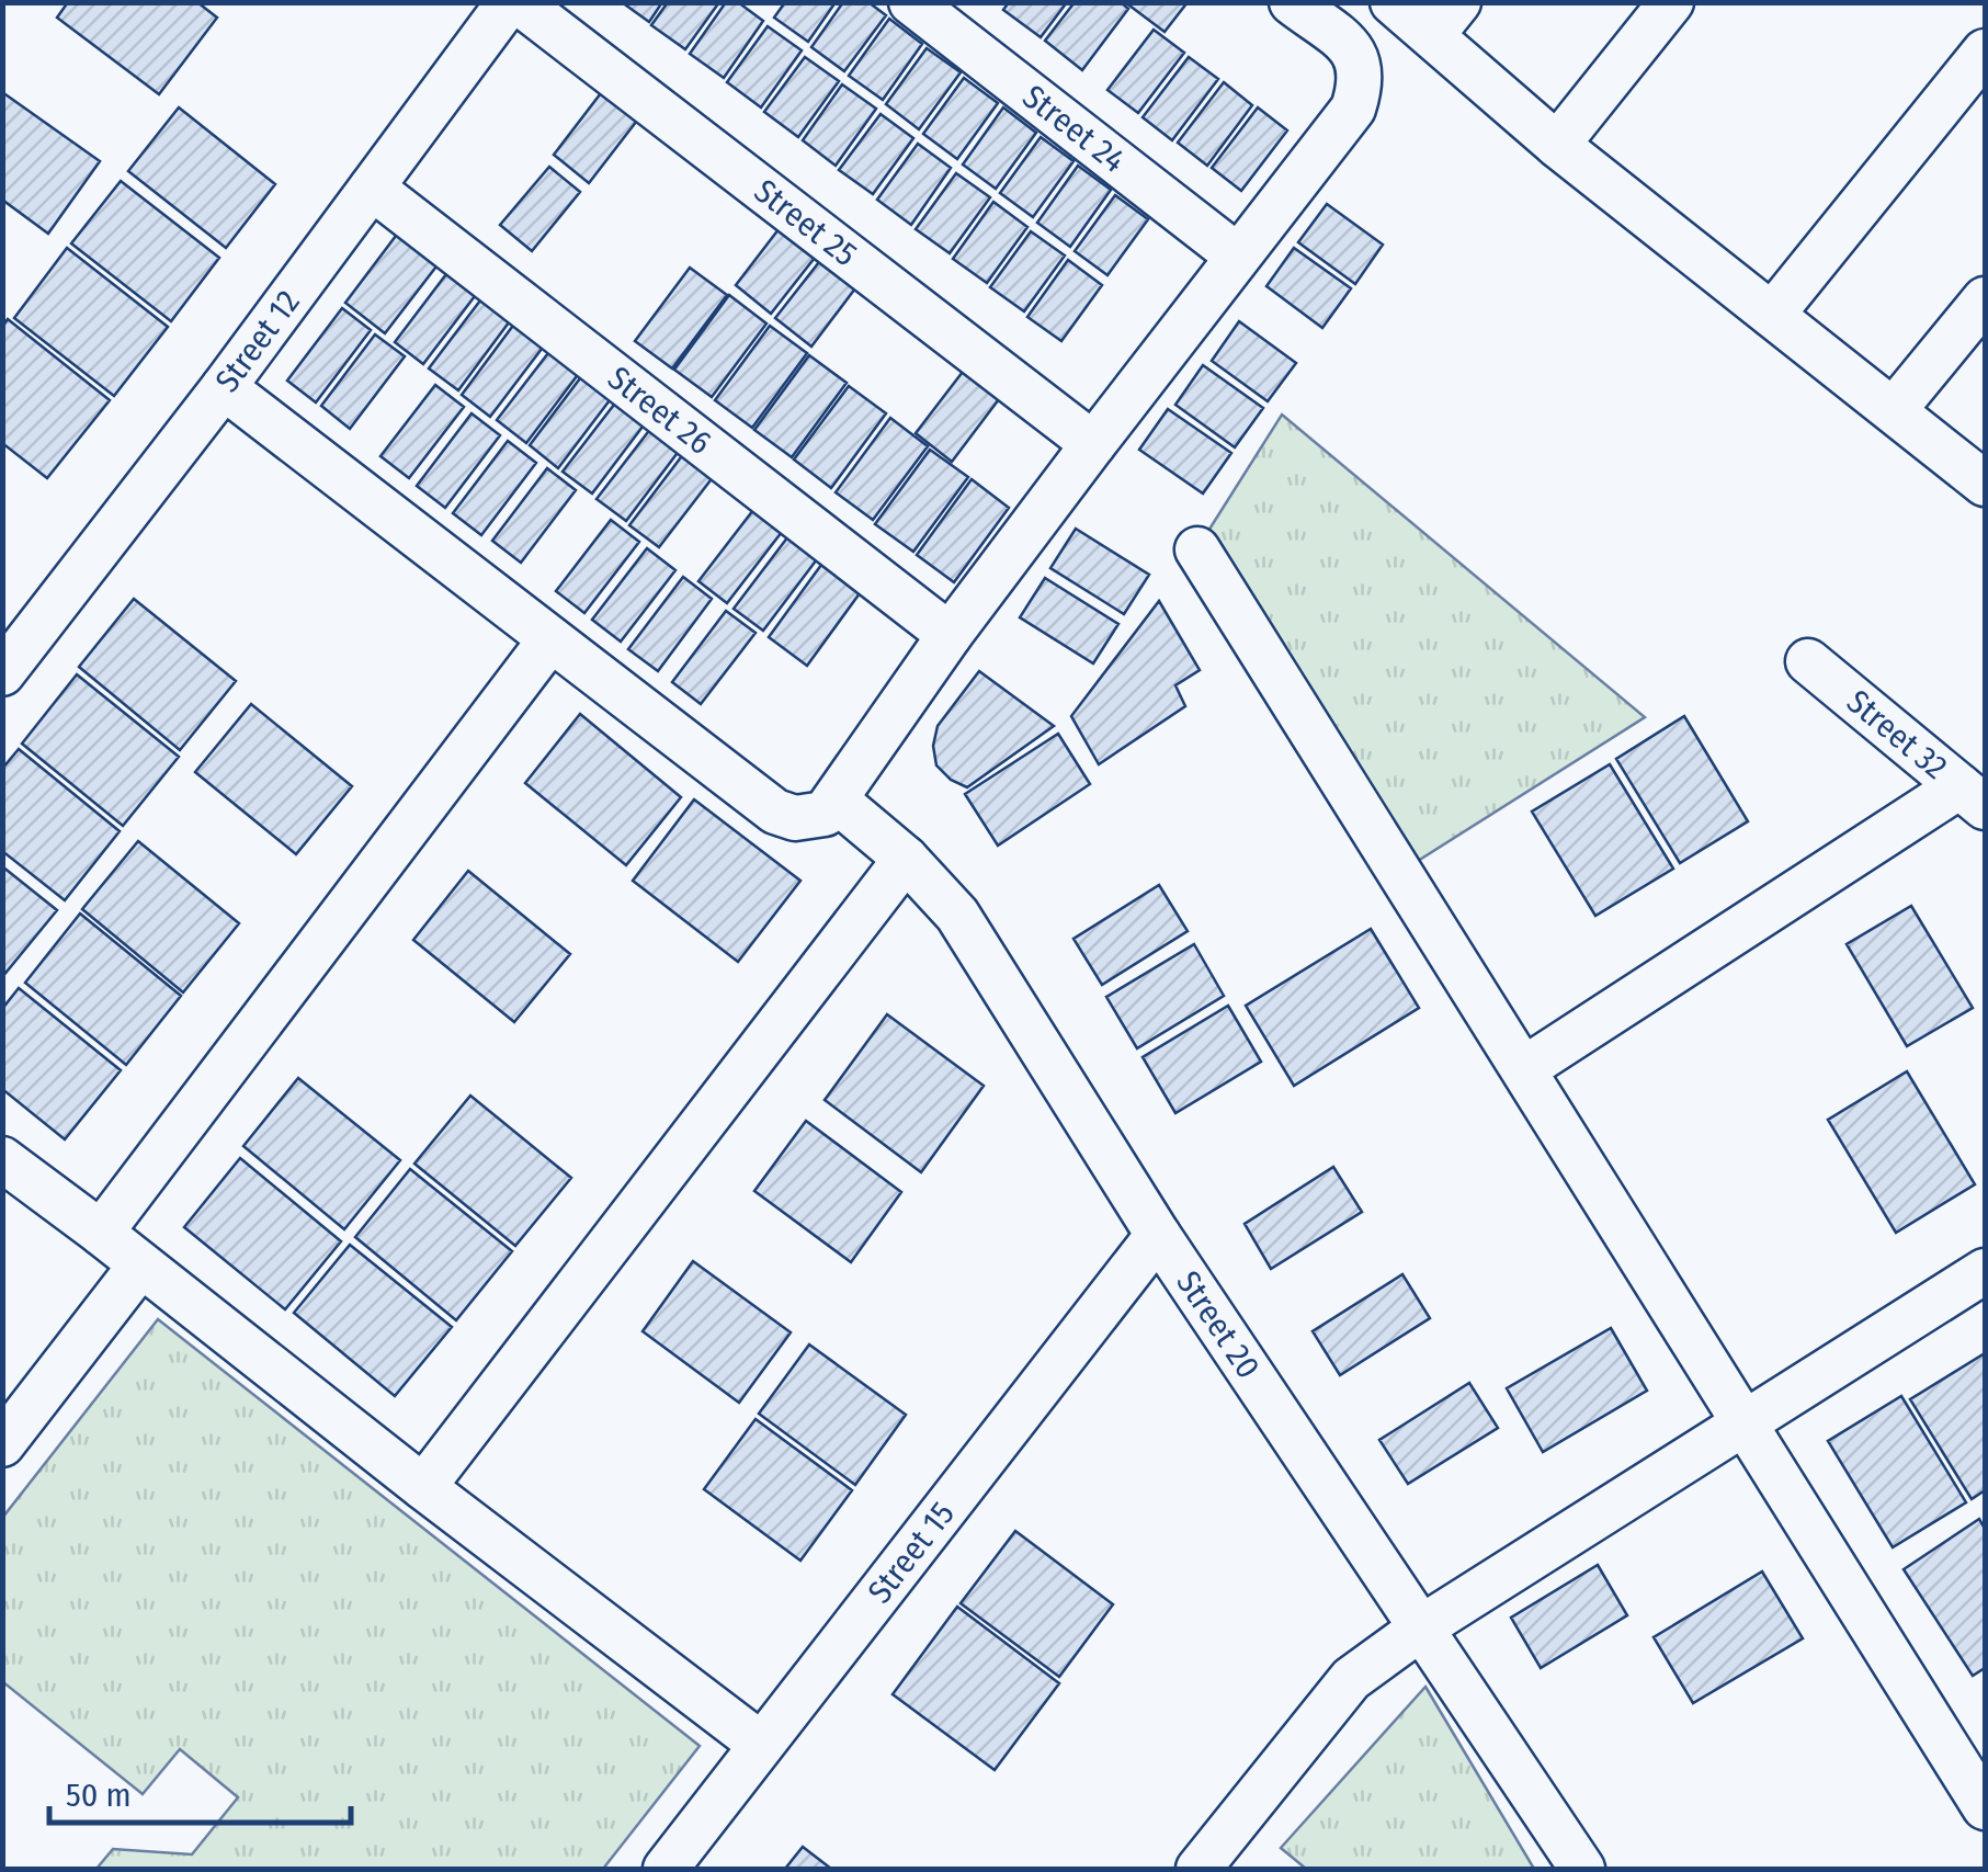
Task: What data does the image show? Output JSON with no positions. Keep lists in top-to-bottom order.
{
  "streets": {
    "street": [
      "Street 24",
      "Street 25",
      "Street 12",
      "Street 26",
      "Street 32",
      "Street 20",
      "Street 15"
    ]
  },
  "crossings": [
    ["Street 12", "Street 26"],
    ["Street 20", "Street 15"]
  ],
  "scale_bar": "50 m"
}
